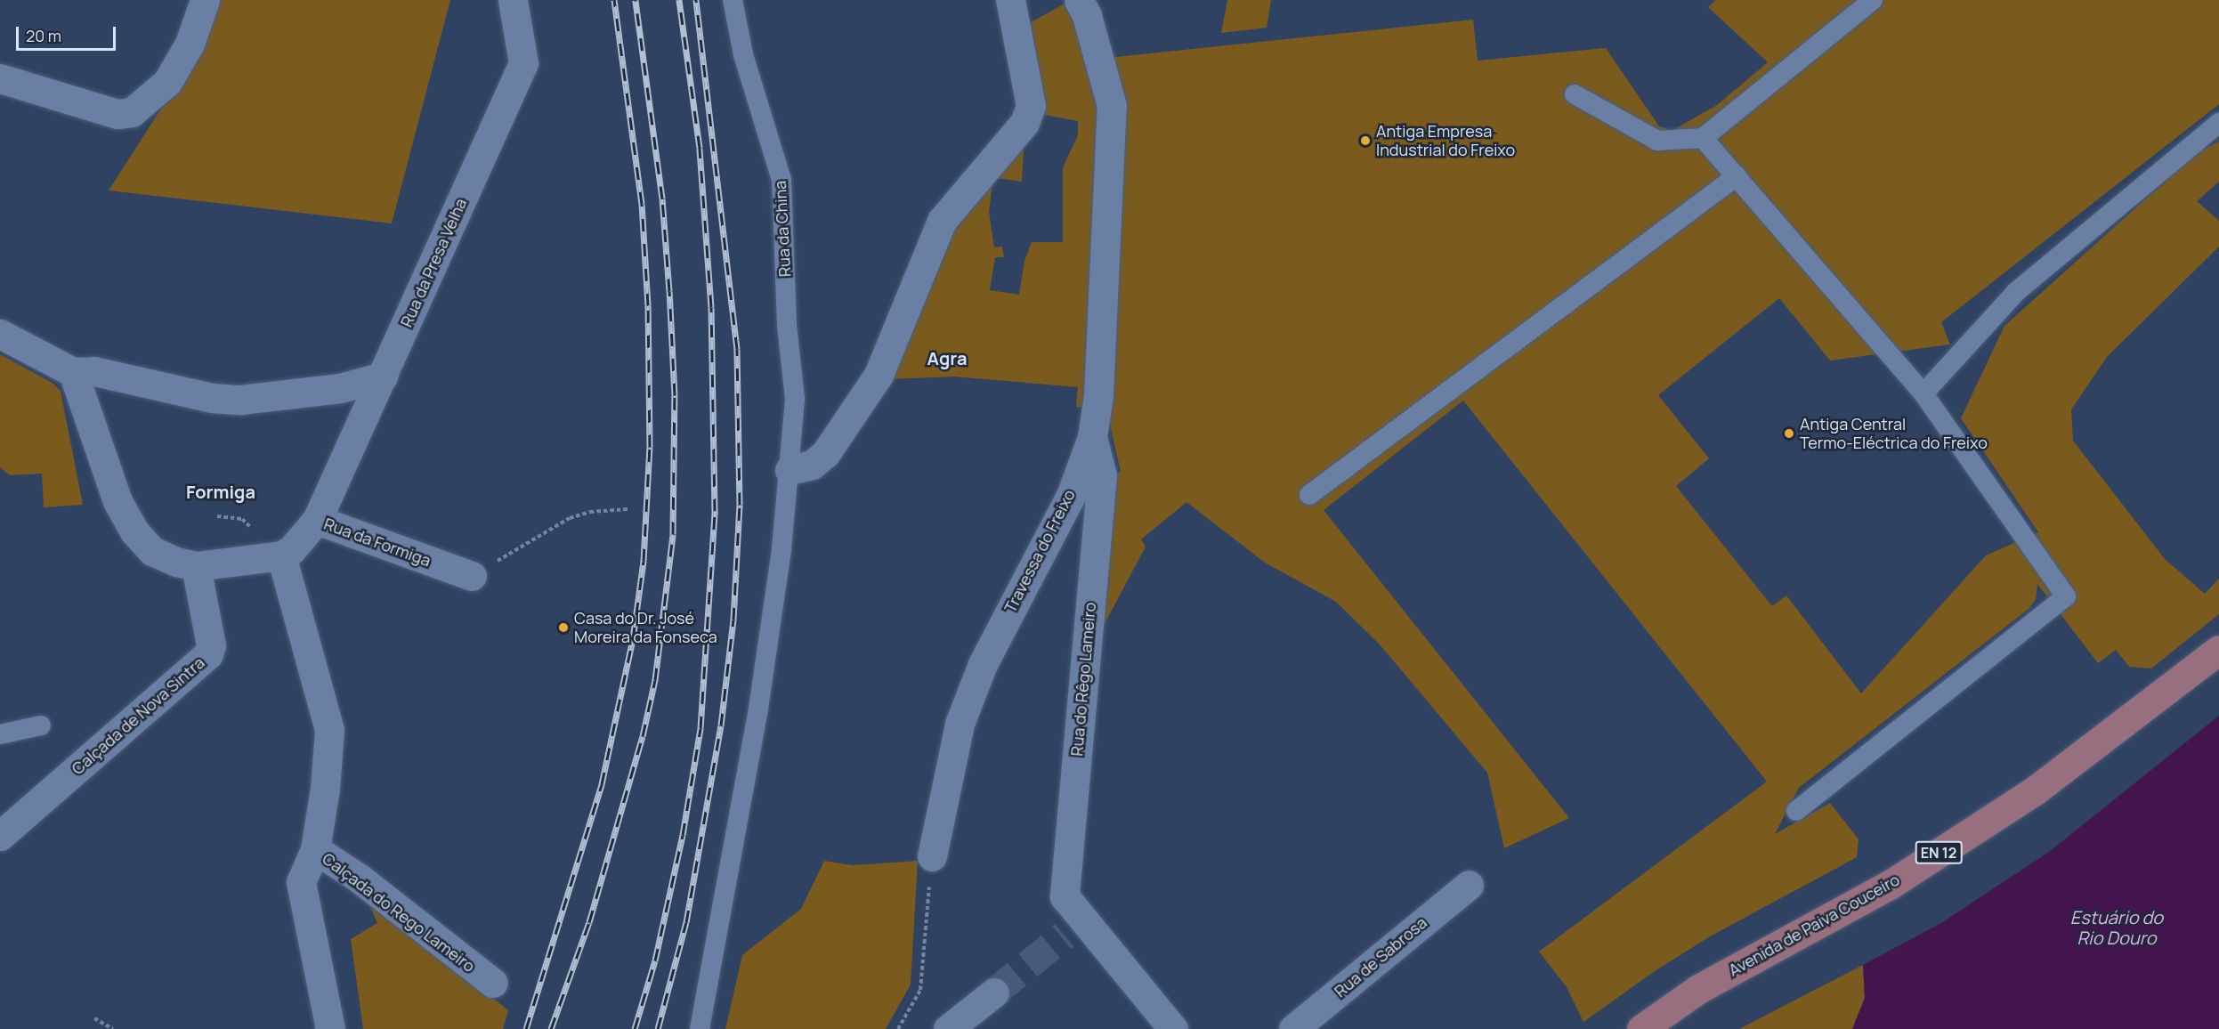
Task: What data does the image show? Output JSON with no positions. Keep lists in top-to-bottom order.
{
  "streets": {
    "main road": ["EN 12", "Avenida de Paiva Couceiro"],
    "street": [
      "Rua da Presa Velha",
      "Rua da Formiga",
      "Travessa do Freixo",
      "Rua do Rêgo Lameiro",
      "Calçada de Nova Sintra",
      "Calçada do Rego Lameiro",
      "Rua de Sabrosa"
    ],
    "lane": ["Rua da China"]
  },
  "crossings": [
    ["Rua da Presa Velha", "Rua da Formiga"],
    ["Rua da Formiga", "Calçada do Rego Lameiro"],
    ["Travessa do Freixo", "Rua do Rêgo Lameiro"]
  ],
  "districts": ["Agra", "Formiga"],
  "water": ["Estuário do Rio Douro"],
  "places": ["Antiga Empresa Industrial do Freixo", "Antiga Central Termo-Eléctrica do Freixo", "Casa do Dr. José Moreira da Fonseca"],
  "scale_bar": "20 m"
}
